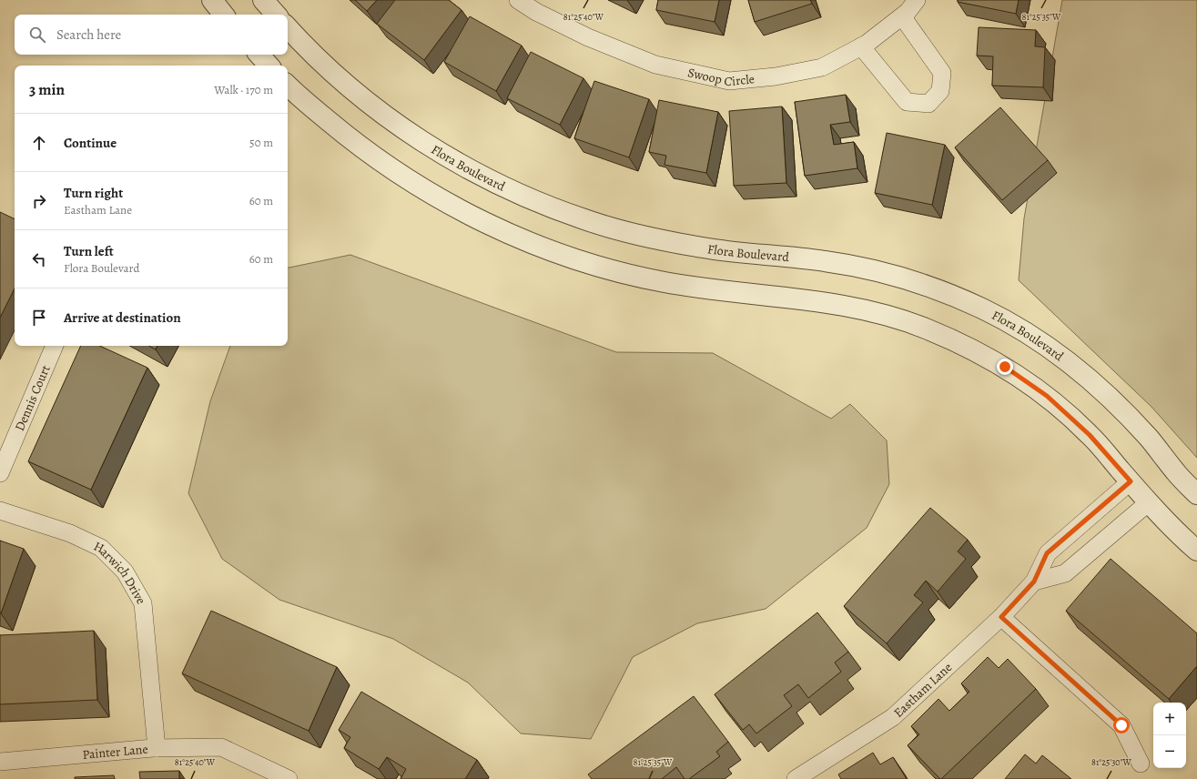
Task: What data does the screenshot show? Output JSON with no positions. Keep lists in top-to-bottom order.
{
  "streets": {
    "street": [
      "Swoop Circle",
      "Flora Boulevard",
      "Dennis Court",
      "Harwich Drive",
      "Eastham Lane",
      "Painter Lane"
    ]
  },
  "crossings": [
    ["Harwich Drive", "Painter Lane"]
  ],
  "page": {
    "search": "Search here",
    "heading": ["3 min", "Walk · 170 m"],
    "list": [
      ["Continue", "50 m"],
      ["Turn right", "Eastham Lane", "60 m"],
      ["Turn left", "Flora Boulevard", "60 m"],
      "Arrive at destination"
    ],
    "map_buttons": ["+", "−"]
  },
  "coordinates": ["81°25'40\"W", "81°25'35\"W", "81°25'30\"W"]
}
